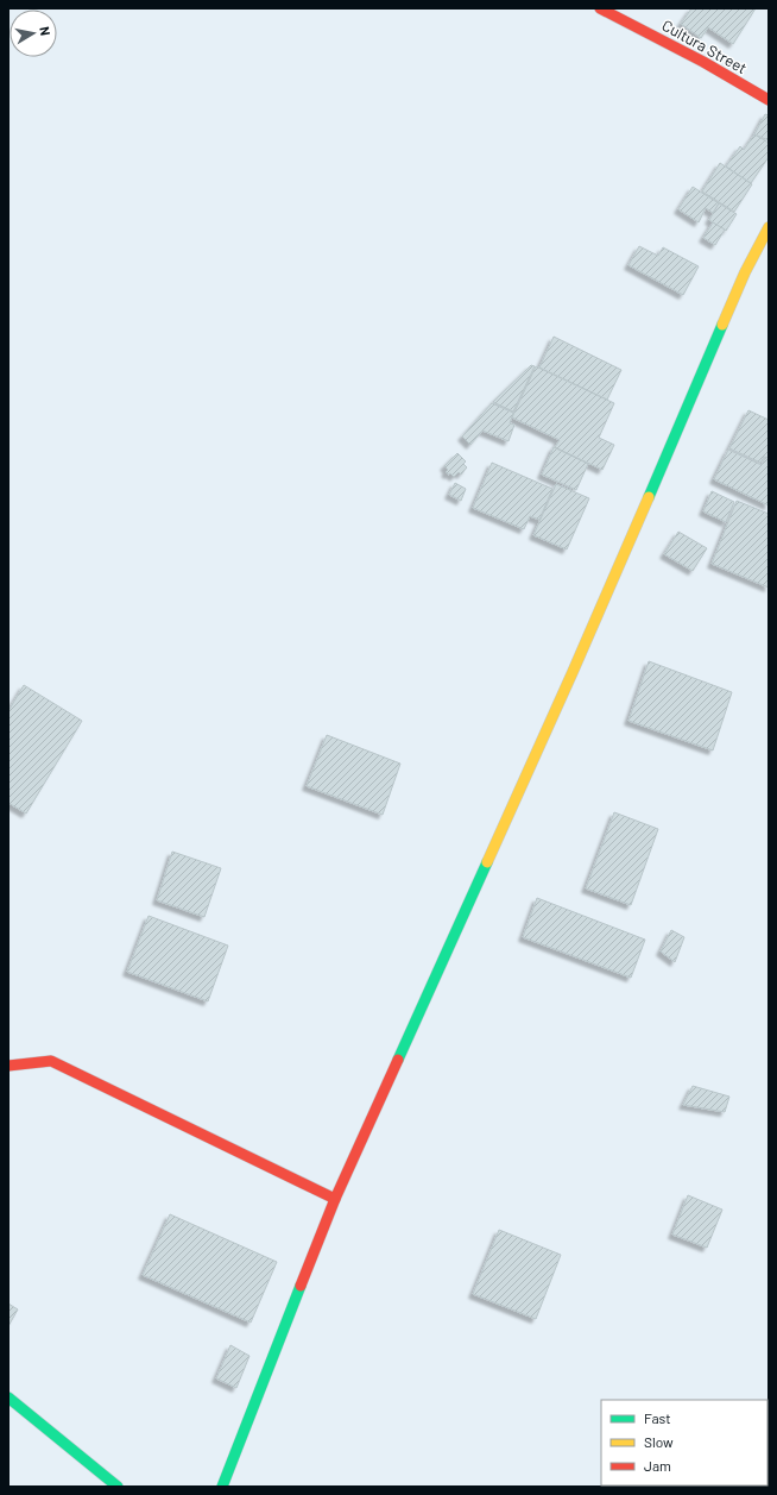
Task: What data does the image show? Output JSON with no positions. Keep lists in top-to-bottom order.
{
  "streets": {
    "main road": ["Cultura Street"]
  },
  "legend": ["Fast", "Slow", "Jam"],
  "north": "right"
}
